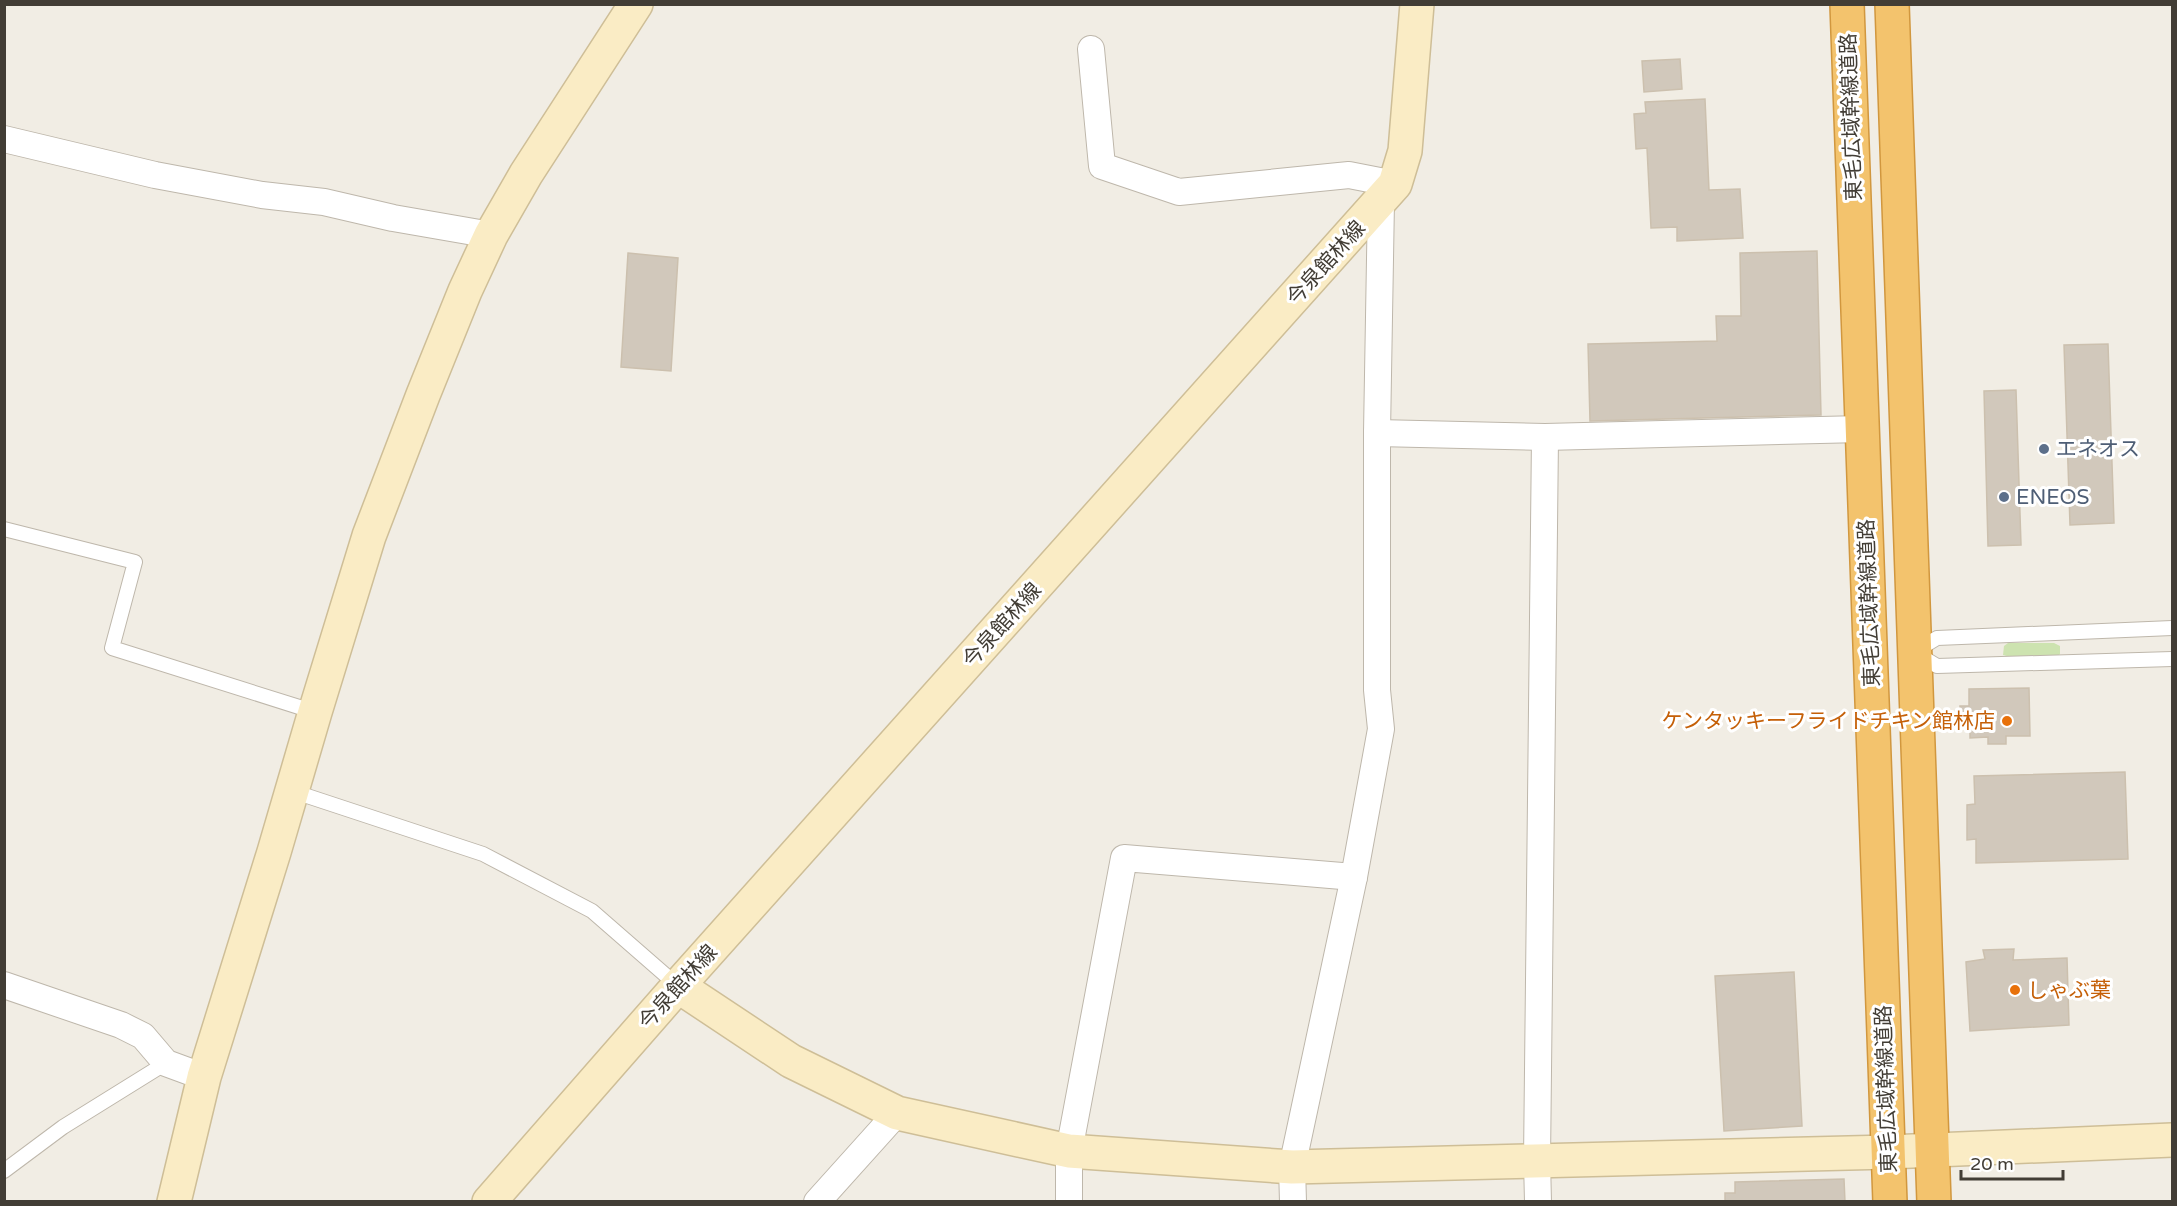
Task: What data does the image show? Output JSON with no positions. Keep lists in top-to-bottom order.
{
  "streets": {
    "highway": ["東毛広域幹線道路"],
    "street": ["今泉館林線"]
  },
  "places": [
    "エネオス",
    "ENEOS",
    "ケンタッキーフライドチキン館林店",
    "しゃぶ葉"
  ],
  "scale_bar": "20 m"
}
